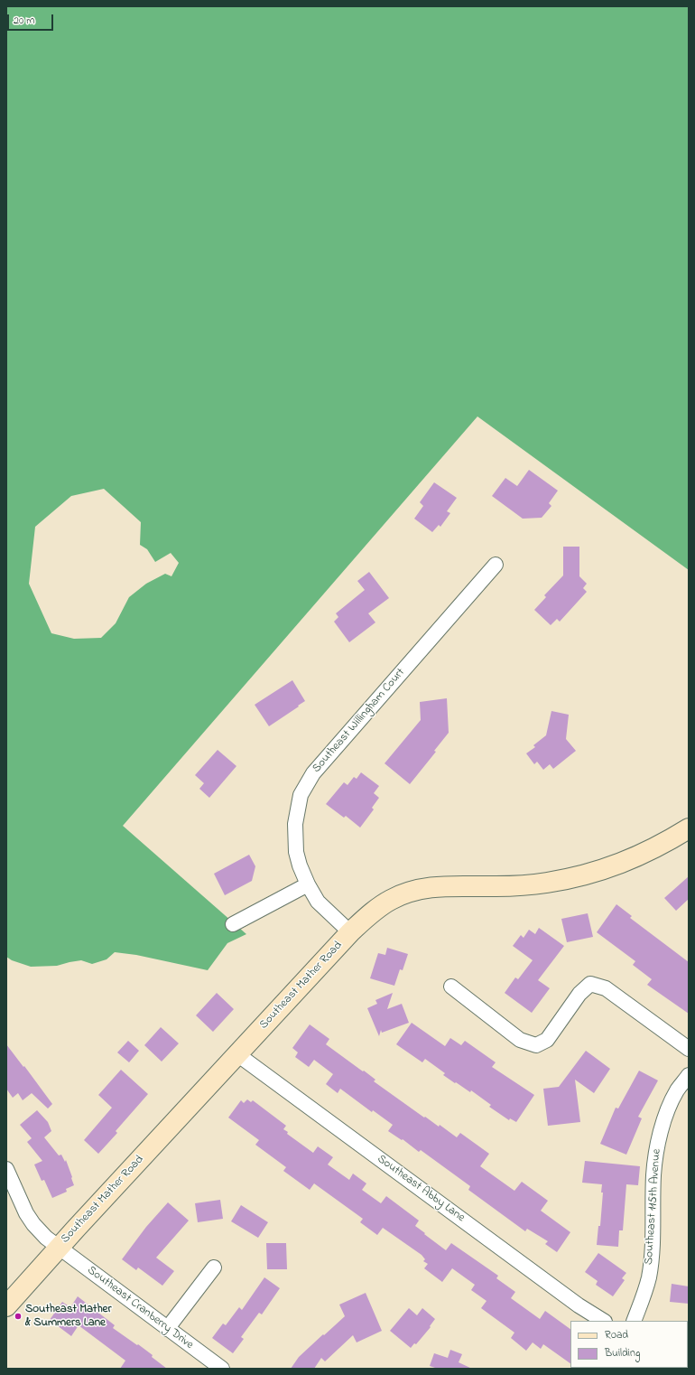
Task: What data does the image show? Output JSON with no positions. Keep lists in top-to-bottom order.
{
  "streets": {
    "street": [
      "Southeast Willingham Court",
      "Southeast Mather Road",
      "Southeast Abby Lane",
      "Southeast 115th Avenue",
      "Southeast Cranberry Drive"
    ]
  },
  "crossings": [
    ["Southeast Willingham Court", "Southeast Mather Road"],
    ["Southeast Mather Road", "Southeast Abby Lane"],
    ["Southeast Mather Road", "Southeast Cranberry Drive"]
  ],
  "places": ["Southeast Mather & Summers Lane"],
  "legend": ["Road", "Building"],
  "scale_bar": "20 m"
}
